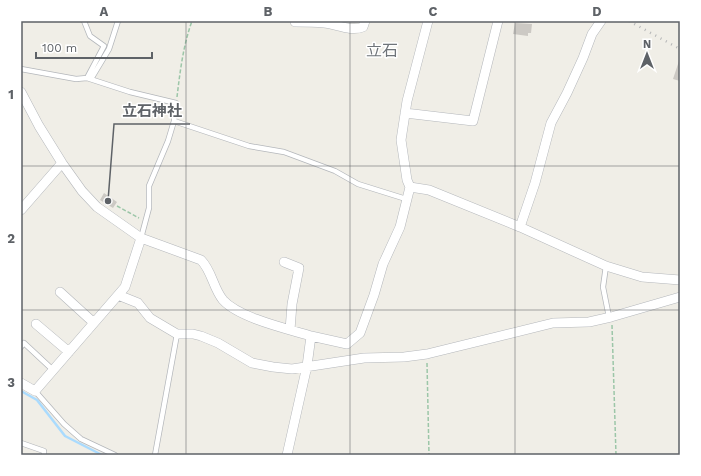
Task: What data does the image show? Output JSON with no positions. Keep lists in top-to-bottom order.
{
  "districts": ["立石"],
  "places": ["立石神社"],
  "scale_bar": "100 m",
  "north": "top",
  "grid": {
    "columns": [
      "A",
      "B",
      "C",
      "D"
    ],
    "rows": ["1", "2", "3"]
  }
}
